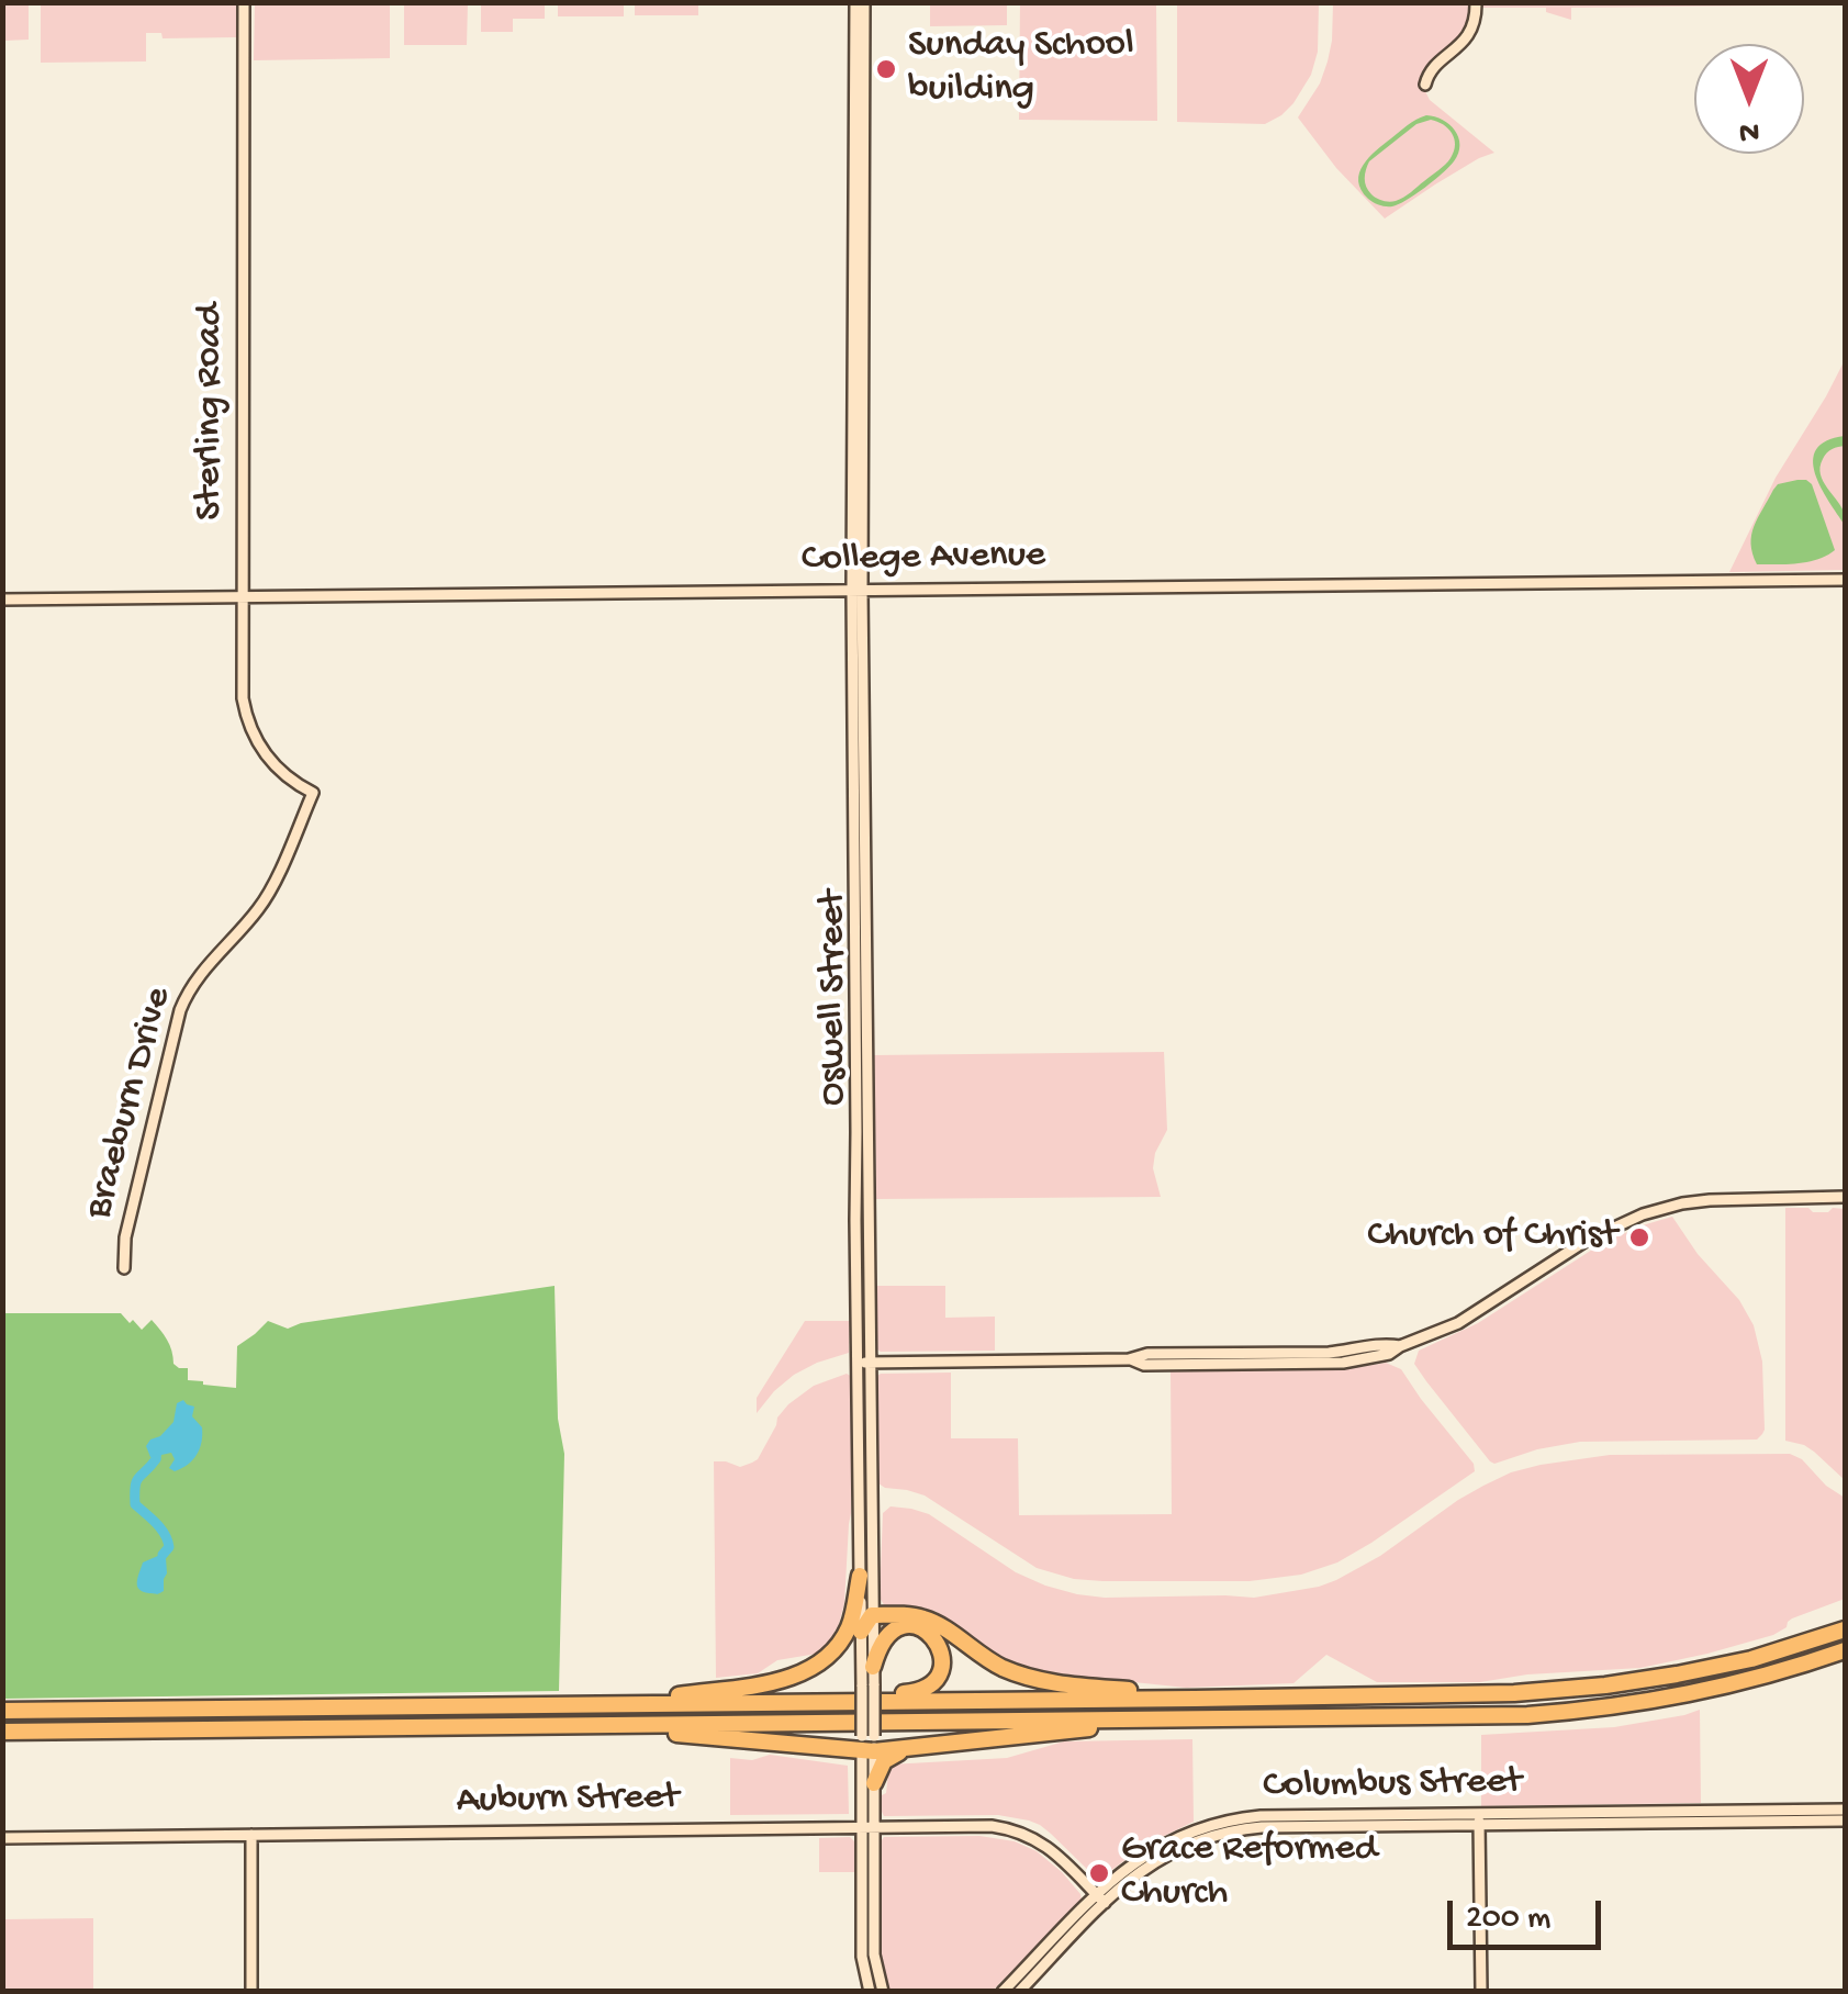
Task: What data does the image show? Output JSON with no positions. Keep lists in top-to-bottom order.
{
  "streets": {
    "main road": [
      "Sterling Road",
      "College Avenue",
      "Oswell Street",
      "Braeburn Drive",
      "Columbus Street",
      "Auburn Street"
    ]
  },
  "crossings": [
    ["Sterling Road", "College Avenue"],
    ["Sterling Road", "Braeburn Drive"],
    ["College Avenue", "Oswell Street"],
    ["Oswell Street", "Auburn Street"],
    ["Columbus Street", "Auburn Street"]
  ],
  "places": ["Sunday School building", "Church of Christ", "Grace Reformed Church"],
  "scale_bar": "200 m",
  "north": "bottom"
}
